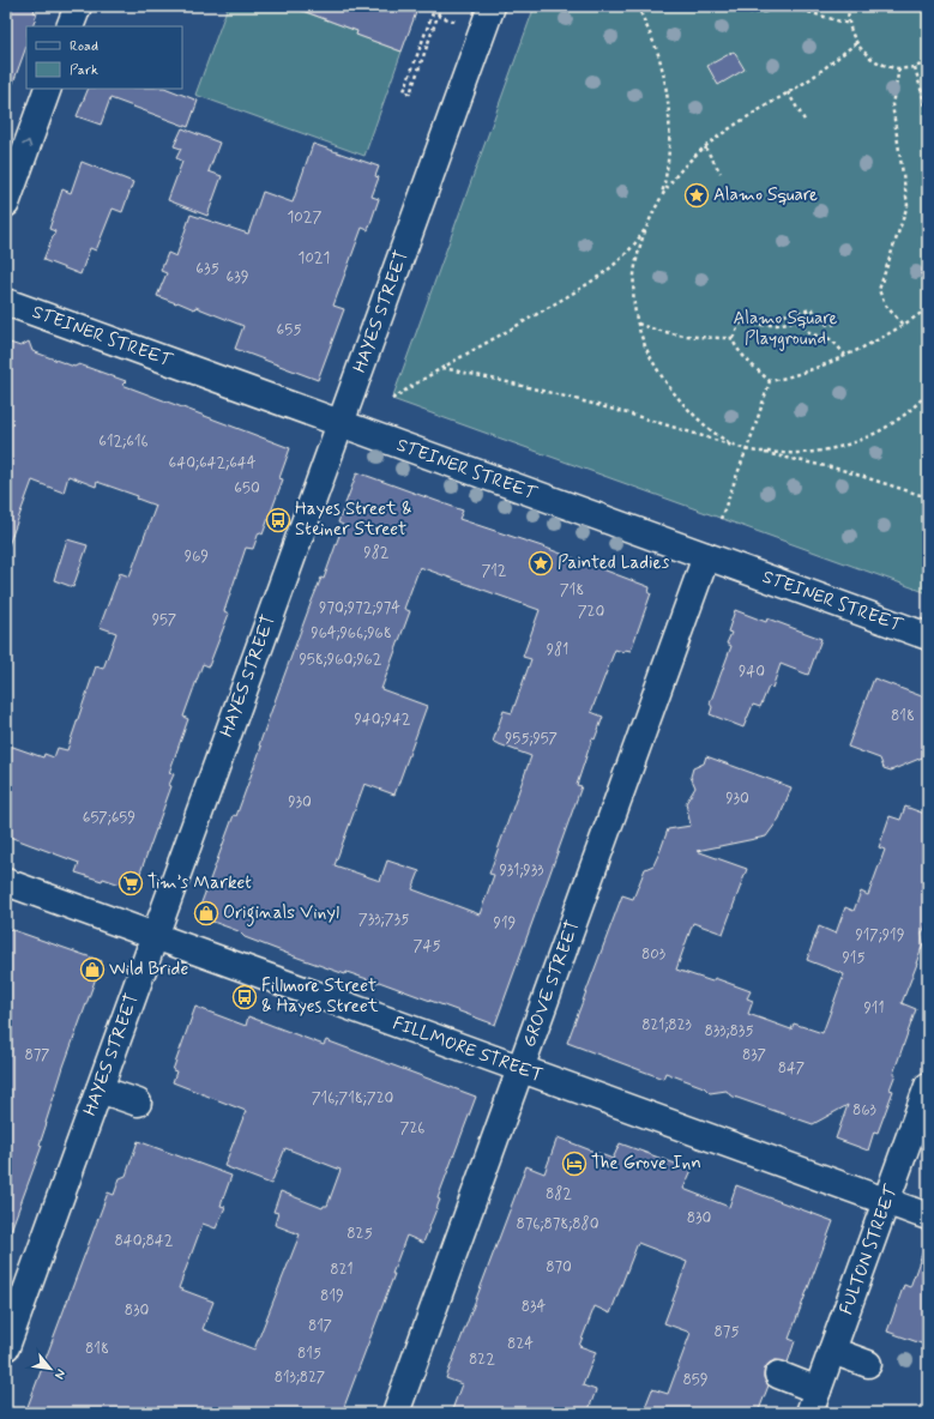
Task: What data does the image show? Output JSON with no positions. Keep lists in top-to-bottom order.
{
  "streets": {
    "street": [
      "HAYES STREET",
      "STEINER STREET",
      "GROVE STREET",
      "FILLMORE STREET",
      "FULTON STREET"
    ]
  },
  "crossings": [
    ["HAYES STREET", "STEINER STREET"],
    ["HAYES STREET", "FILLMORE STREET"],
    ["STEINER STREET", "GROVE STREET"],
    ["GROVE STREET", "FILLMORE STREET"],
    ["FILLMORE STREET", "FULTON STREET"]
  ],
  "parks": ["Alamo Square Playground"],
  "places": {
    "place": ["Alamo Square", "Painted Ladies"],
    "bus stop": ["Hayes Street & Steiner Street", "Fillmore Street & Hayes Street"],
    "supermarket": ["Tim’s Market"],
    "shop": ["Originals Vinyl", "Wild Bride"],
    "hotel": ["The Grove Inn"]
  },
  "house_numbers": [
    "1027",
    "1021",
    "635",
    "639",
    "655",
    "612;616",
    "640;642;644",
    "650",
    "982",
    "969",
    "712",
    "718",
    "970;972;974",
    "720",
    "957",
    "964;966;968",
    "981",
    "958;960;962",
    "940",
    "818",
    "940;942",
    "955;957",
    "930",
    "930",
    "657;659",
    "931;933",
    "733;735",
    "919",
    "917;919",
    "745",
    "803",
    "915",
    "911",
    "821;823",
    "833;835",
    "877",
    "837",
    "847",
    "716;718;720",
    "863",
    "726",
    "882",
    "830",
    "876;878;880",
    "825",
    "840;842",
    "870",
    "821",
    "819",
    "834",
    "830",
    "817",
    "875",
    "824",
    "818",
    "815",
    "822",
    "813;827",
    "859"
  ],
  "legend": ["Road", "Park"],
  "north": "bottom right"
}
